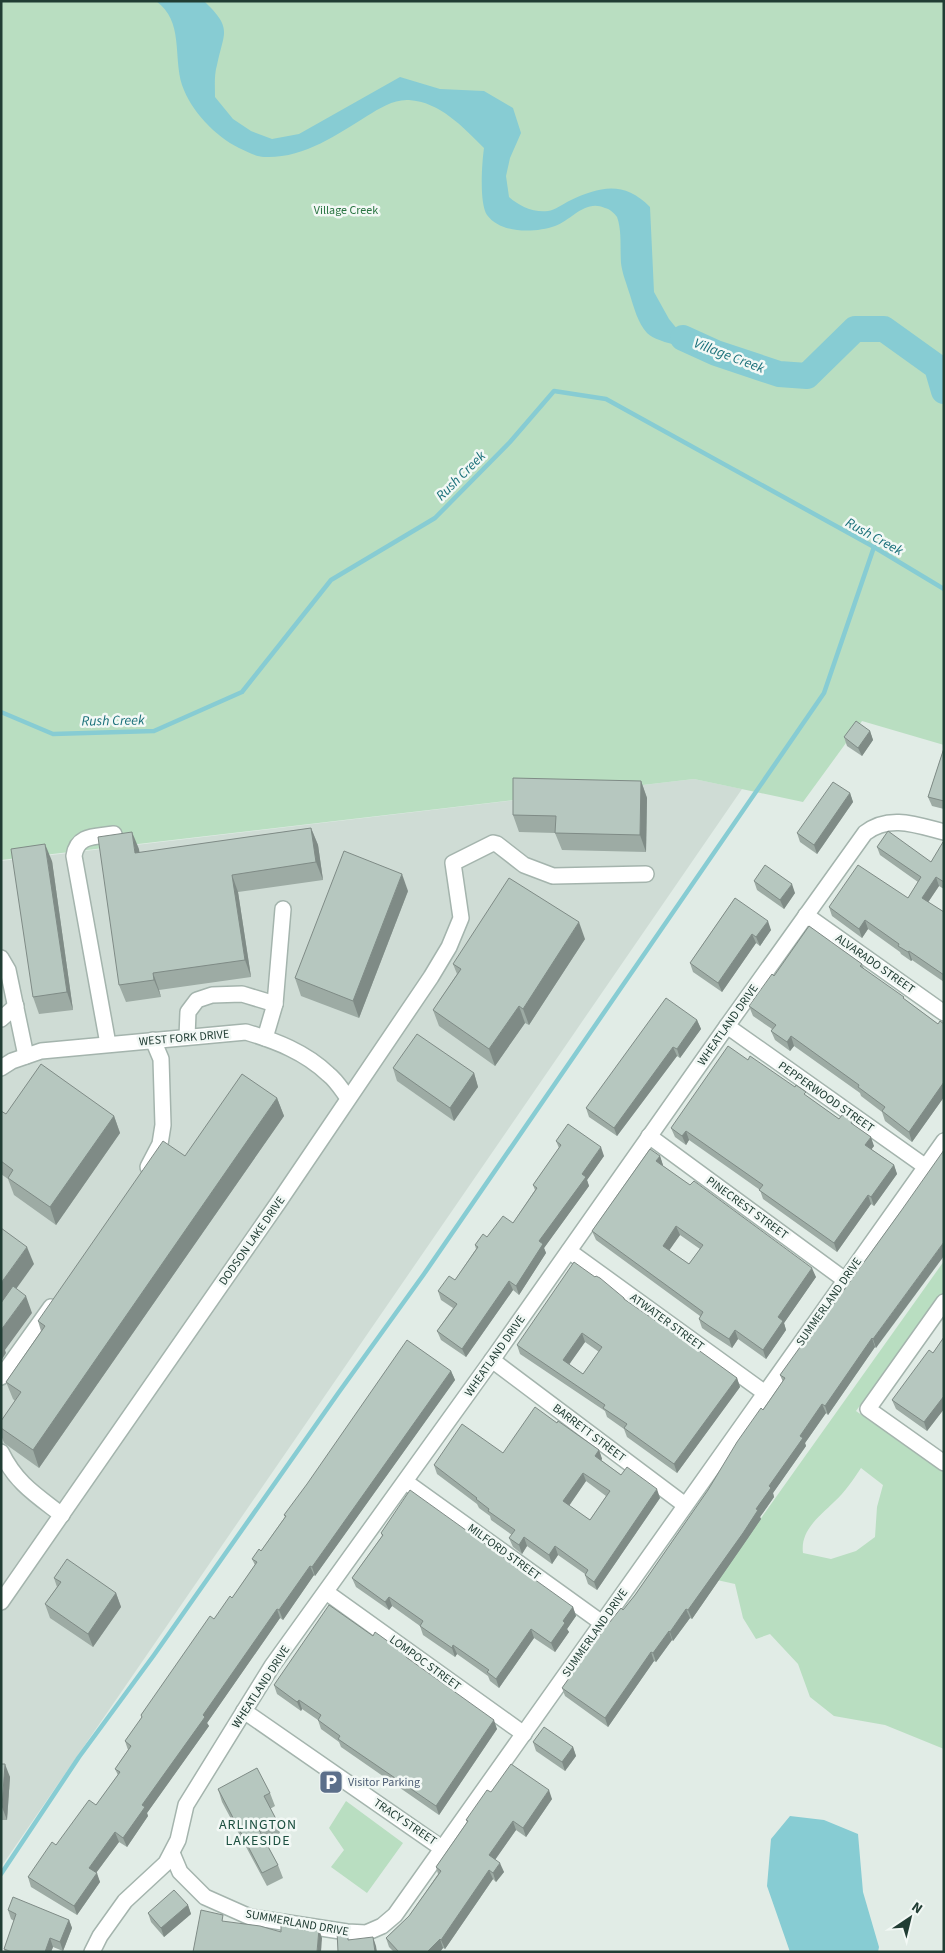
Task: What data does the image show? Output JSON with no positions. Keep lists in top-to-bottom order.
{
  "streets": {
    "street": [
      "ALVARADO STREET",
      "WHEATLAND DRIVE",
      "WEST FORK DRIVE",
      "PEPPERWOOD STREET",
      "PINECREST STREET",
      "DODSON LAKE DRIVE",
      "SUMMERLAND DRIVE",
      "ATWATER STREET",
      "BARRETT STREET",
      "MILFORD STREET",
      "LOMPOC STREET",
      "TRACY STREET"
    ]
  },
  "crossings": [
    ["ALVARADO STREET", "WHEATLAND DRIVE"],
    ["WHEATLAND DRIVE", "PEPPERWOOD STREET"],
    ["WHEATLAND DRIVE", "PINECREST STREET"],
    ["WHEATLAND DRIVE", "SUMMERLAND DRIVE"],
    ["WHEATLAND DRIVE", "ATWATER STREET"],
    ["WHEATLAND DRIVE", "BARRETT STREET"],
    ["WHEATLAND DRIVE", "MILFORD STREET"],
    ["WHEATLAND DRIVE", "LOMPOC STREET"],
    ["WHEATLAND DRIVE", "TRACY STREET"],
    ["WEST FORK DRIVE", "DODSON LAKE DRIVE"],
    ["PEPPERWOOD STREET", "SUMMERLAND DRIVE"],
    ["PINECREST STREET", "SUMMERLAND DRIVE"],
    ["SUMMERLAND DRIVE", "ATWATER STREET"],
    ["SUMMERLAND DRIVE", "BARRETT STREET"],
    ["SUMMERLAND DRIVE", "MILFORD STREET"],
    ["SUMMERLAND DRIVE", "LOMPOC STREET"],
    ["SUMMERLAND DRIVE", "TRACY STREET"]
  ],
  "districts": ["ARLINGTON LAKESIDE"],
  "water": ["Village Creek", "Rush Creek"],
  "parks": ["Village Creek"],
  "places": {
    "parking": ["Visitor Parking"]
  },
  "north": "top right"
}
